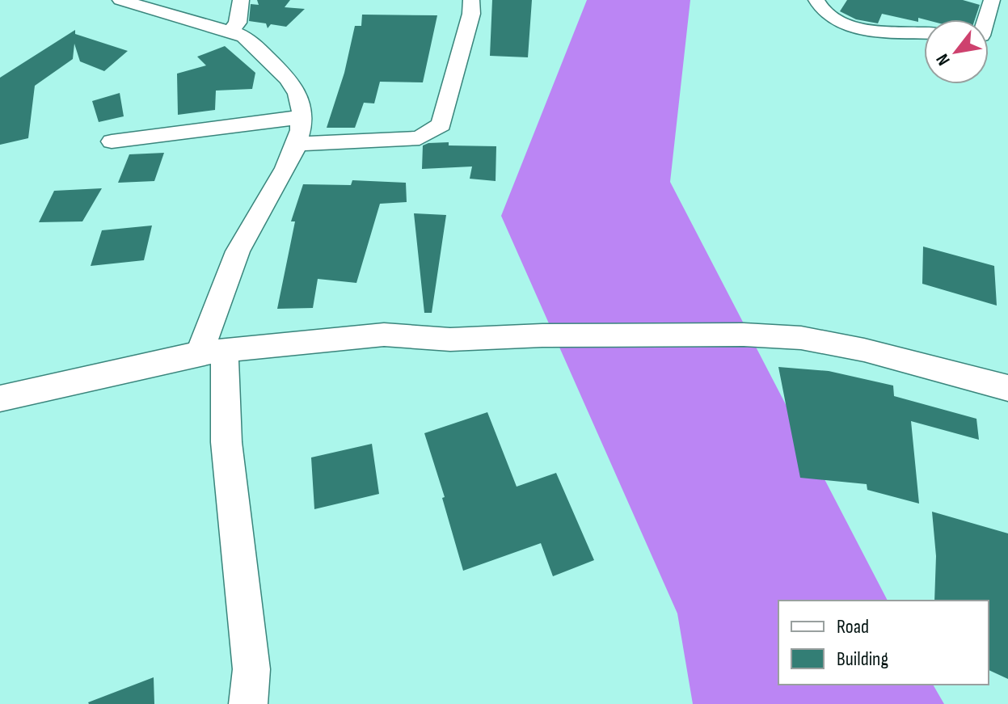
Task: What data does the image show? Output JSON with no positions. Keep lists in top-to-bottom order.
{
  "legend": ["Road", "Building"],
  "north": "bottom left"
}
